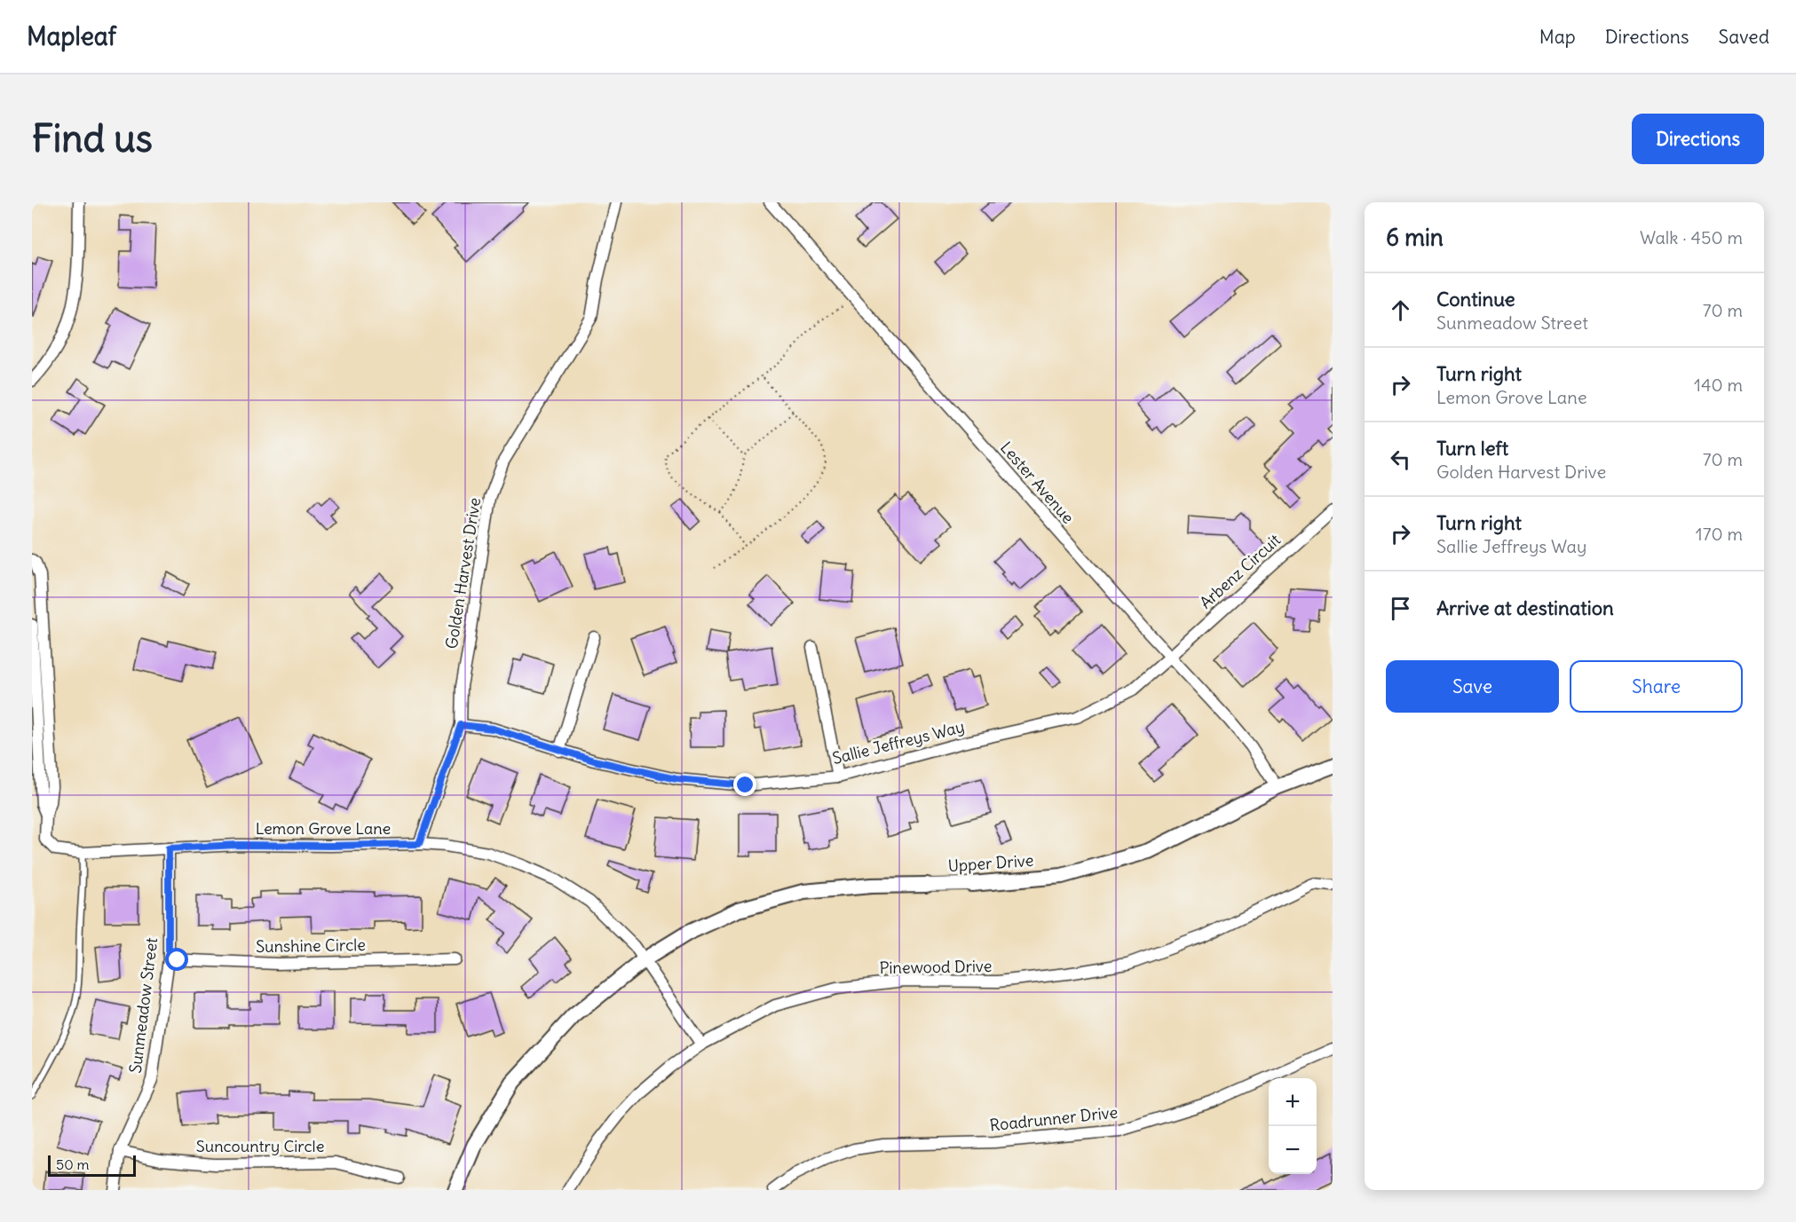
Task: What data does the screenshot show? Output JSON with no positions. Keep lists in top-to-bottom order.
{
  "streets": {
    "main road": ["Upper Drive"],
    "street": [
      "Lester Avenue",
      "Arbenz Circuit",
      "Golden Harvest Drive",
      "Sallie Jeffreys Way",
      "Lemon Grove Lane",
      "Sunshine Circle",
      "Pinewood Drive",
      "Sunmeadow Street",
      "Roadrunner Drive",
      "Suncountry Circle"
    ]
  },
  "crossings": [
    ["Lester Avenue", "Arbenz Circuit"],
    ["Lester Avenue", "Sallie Jeffreys Way"],
    ["Lester Avenue", "Upper Drive"],
    ["Arbenz Circuit", "Sallie Jeffreys Way"],
    ["Golden Harvest Drive", "Sallie Jeffreys Way"],
    ["Golden Harvest Drive", "Lemon Grove Lane"],
    ["Lemon Grove Lane", "Upper Drive"],
    ["Lemon Grove Lane", "Pinewood Drive"],
    ["Lemon Grove Lane", "Sunmeadow Street"],
    ["Sunshine Circle", "Sunmeadow Street"],
    ["Sunmeadow Street", "Suncountry Circle"]
  ],
  "scale_bar": "50 m",
  "page": {
    "header": "Mapleaf",
    "nav": ["Map", "Directions", "Saved"],
    "buttons": [
      "Directions",
      ["Save", "Share"]
    ],
    "title": "Find us",
    "heading": ["6 min", "Walk · 450 m"],
    "list": [
      ["Continue", "Sunmeadow Street", "70 m"],
      ["Turn right", "Lemon Grove Lane", "140 m"],
      ["Turn left", "Golden Harvest Drive", "70 m"],
      ["Turn right", "Sallie Jeffreys Way", "170 m"],
      "Arrive at destination"
    ],
    "map_buttons": ["+", "−"],
    "scale": "50 m"
  }
}
